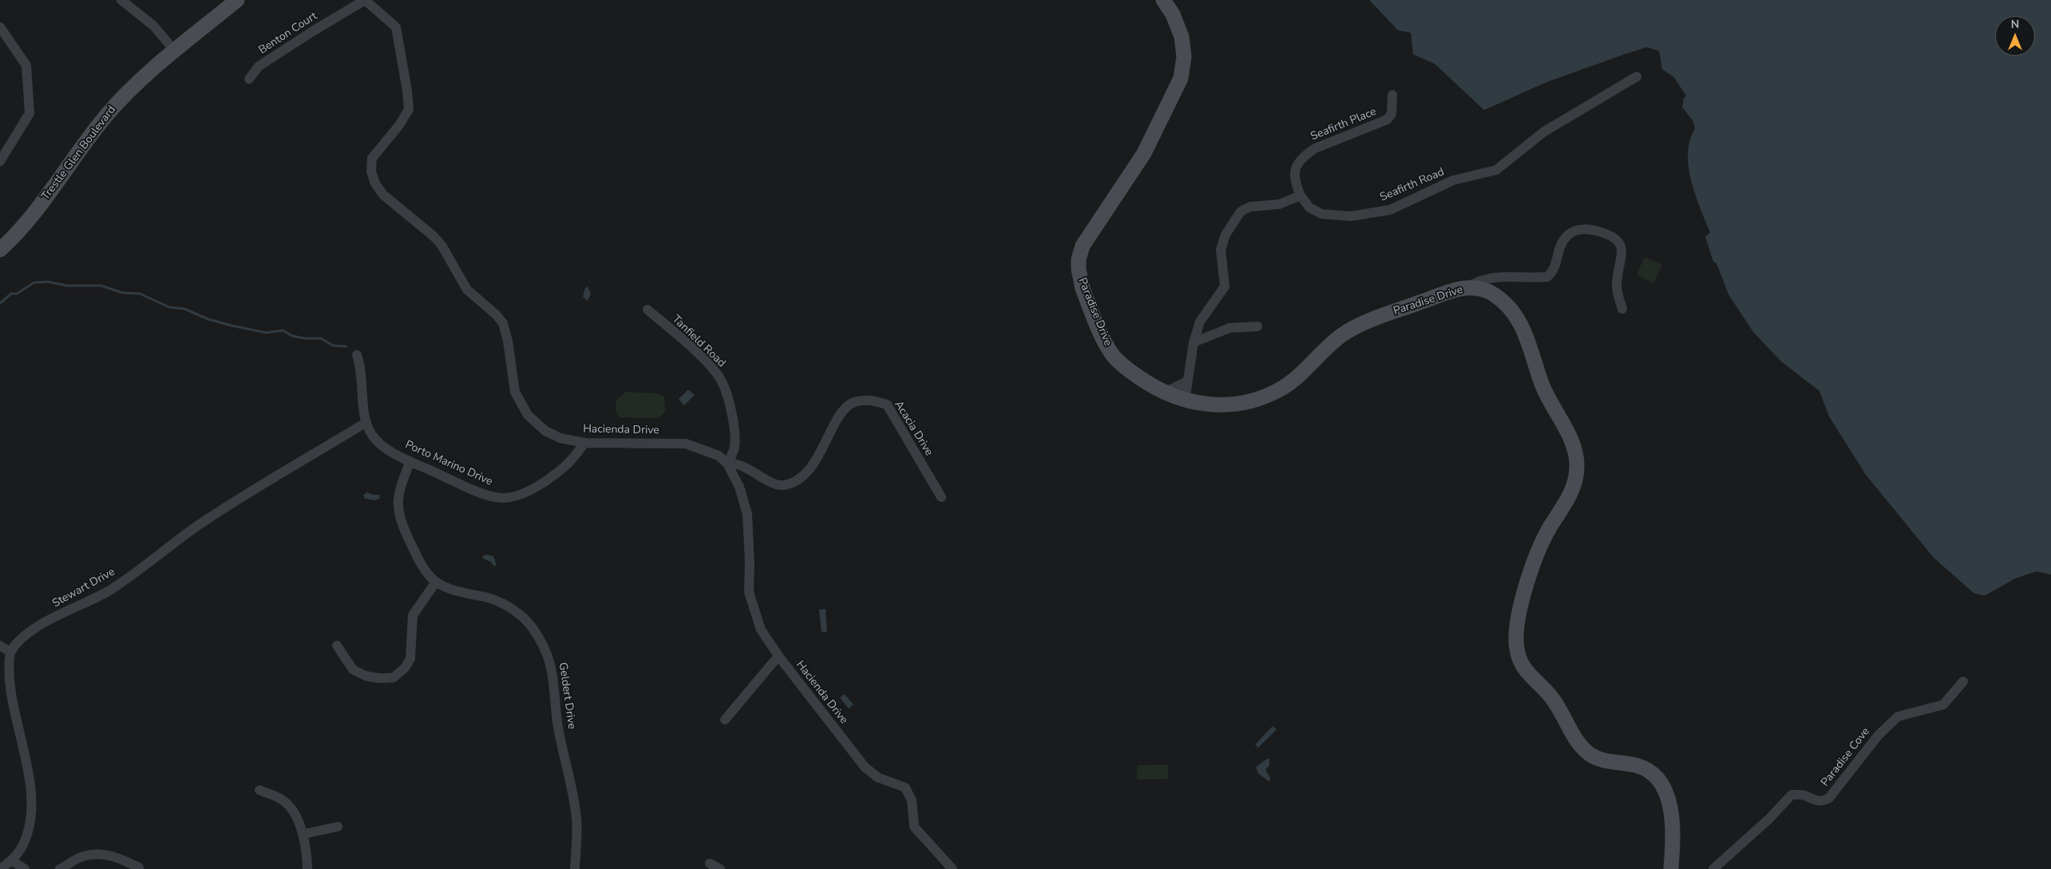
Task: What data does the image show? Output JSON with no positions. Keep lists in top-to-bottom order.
{
  "streets": {
    "street": [
      "Benton Court",
      "Seafirth Place",
      "Trestle Glen Boulevard",
      "Seafirth Road",
      "Paradise Drive",
      "Tanfield Road",
      "Acacia Drive",
      "Hacienda Drive",
      "Porto Marino Drive",
      "Stewart Drive",
      "Geldert Drive",
      "Paradise Cove"
    ]
  },
  "crossings": [
    ["Benton Court", "Hacienda Drive"],
    ["Seafirth Place", "Seafirth Road"],
    ["Tanfield Road", "Acacia Drive"],
    ["Tanfield Road", "Hacienda Drive"],
    ["Acacia Drive", "Hacienda Drive"],
    ["Hacienda Drive", "Porto Marino Drive"],
    ["Porto Marino Drive", "Stewart Drive"],
    ["Porto Marino Drive", "Geldert Drive"]
  ],
  "north": "top"
}
